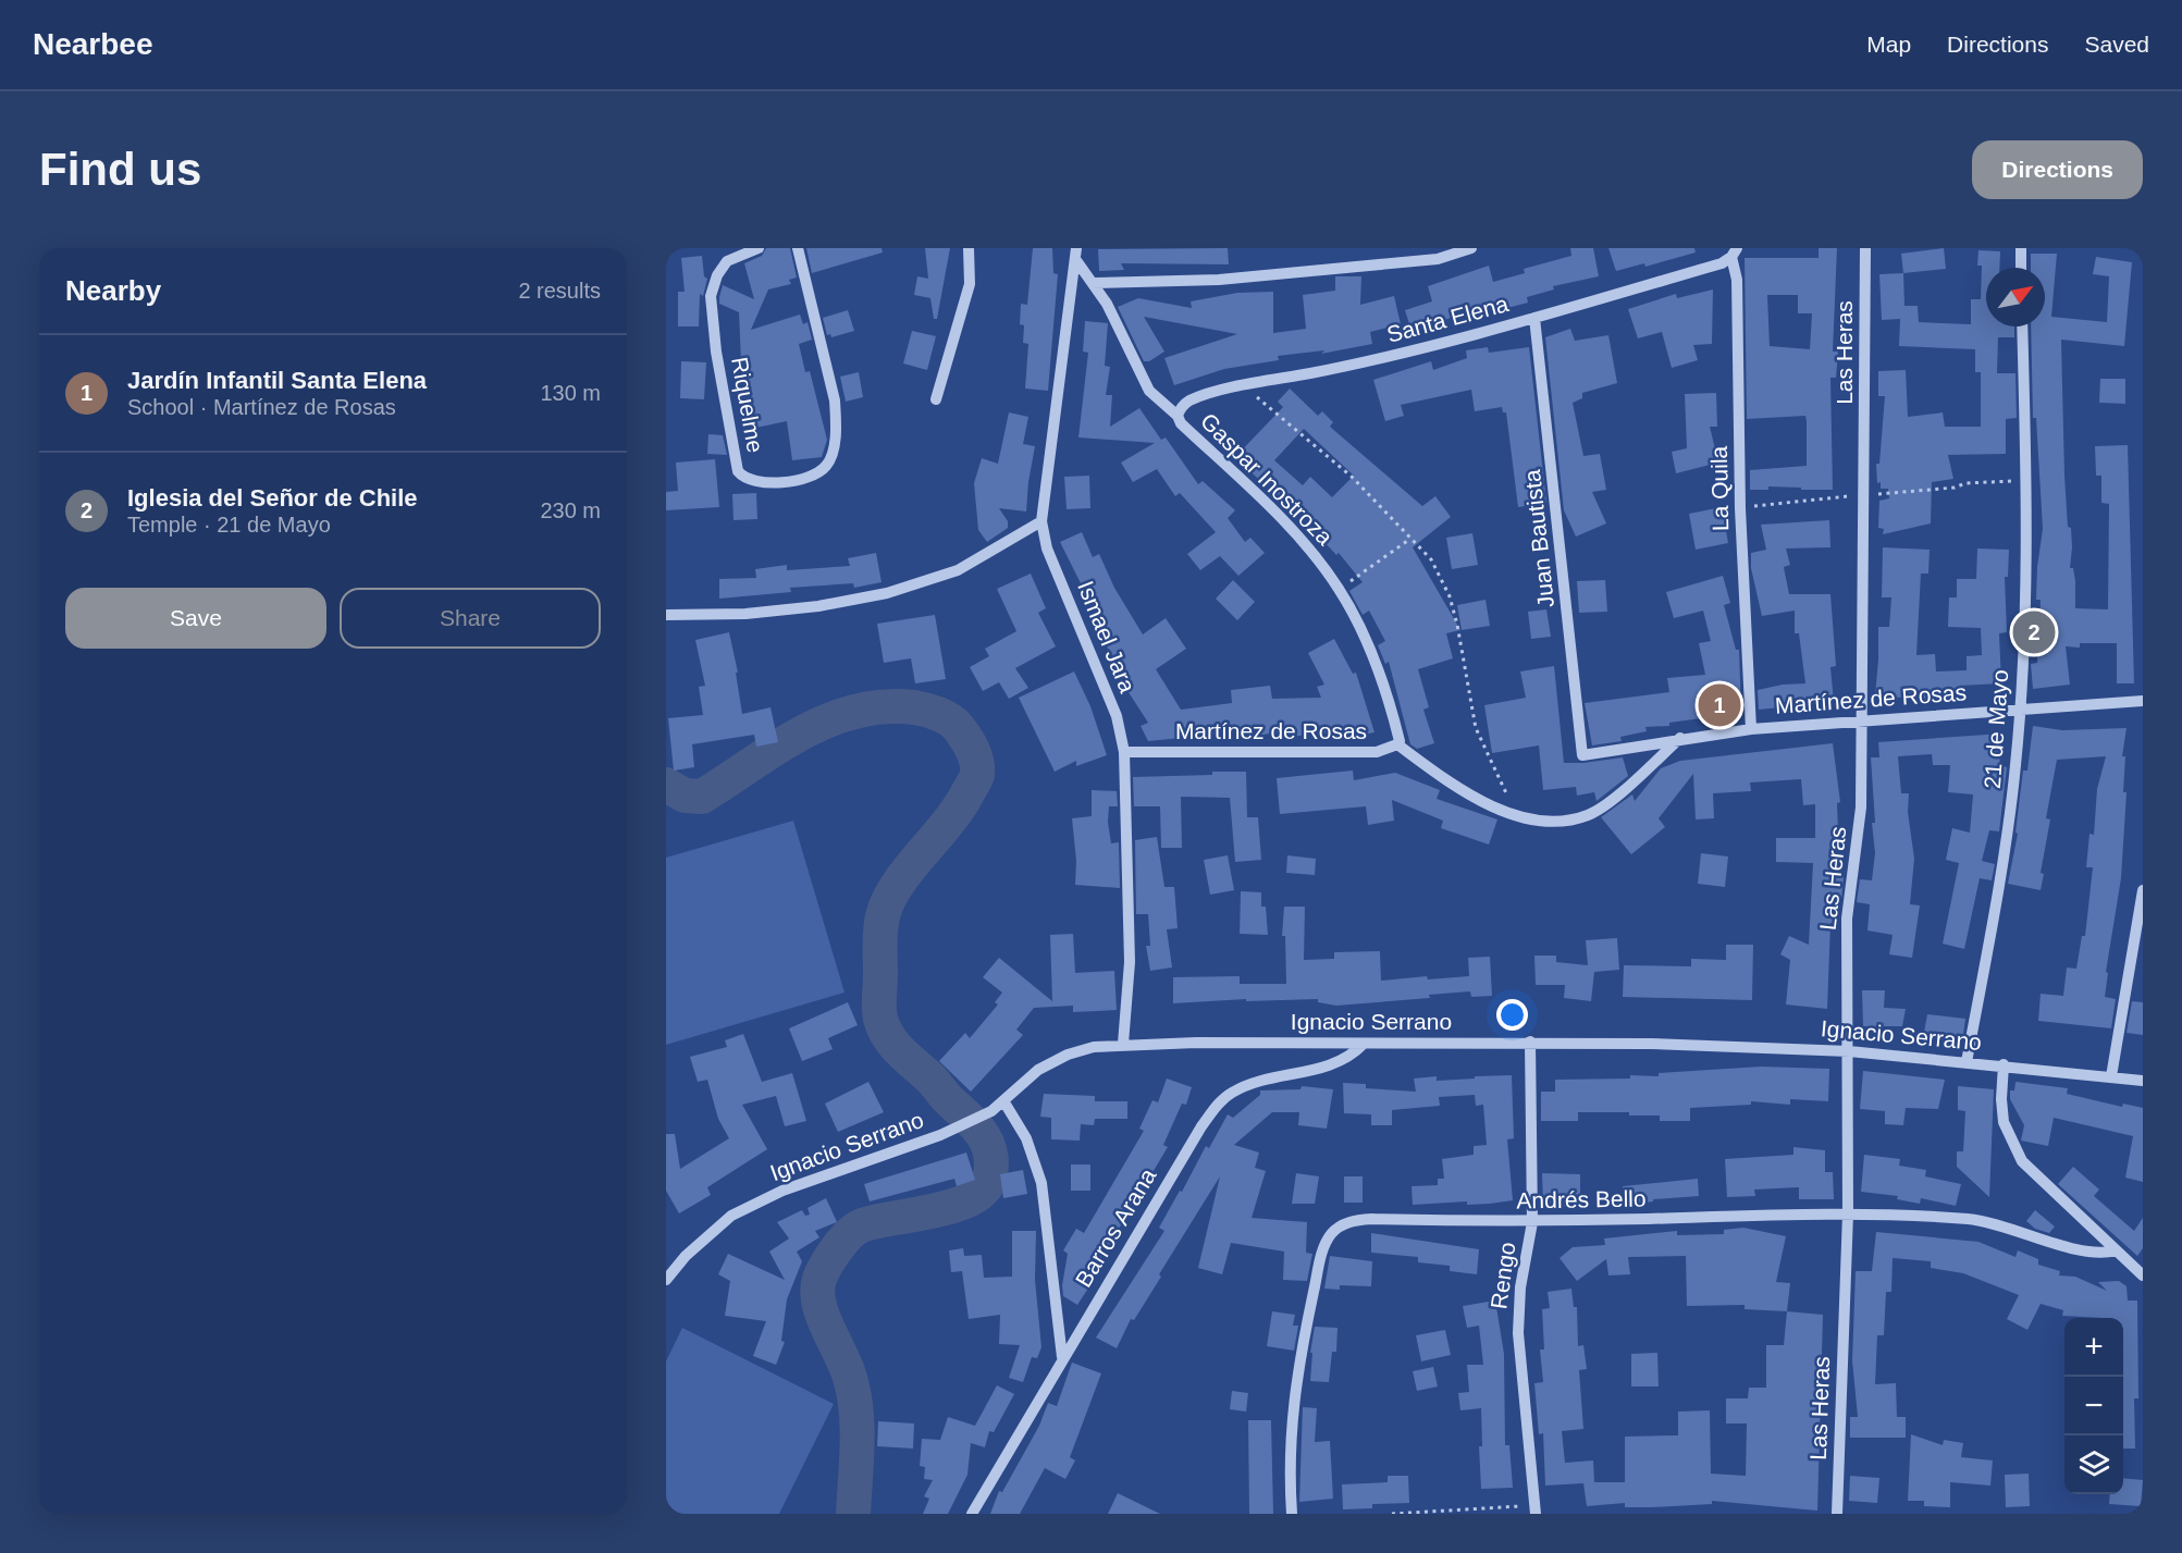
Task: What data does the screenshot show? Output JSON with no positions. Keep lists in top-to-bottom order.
{
  "streets": {
    "street": [
      "Santa Elena",
      "Las Heras",
      "Riquelme",
      "Gaspar Inostroza",
      "La Quila",
      "Juan Bautista",
      "Ismael Jara",
      "Martínez de Rosas",
      "21 de Mayo",
      "Ignacio Serrano",
      "Andrés Bello",
      "Barros Arana",
      "Rengo"
    ]
  },
  "crossings": [
    ["Santa Elena", "Gaspar Inostroza"],
    ["Santa Elena", "La Quila"],
    ["Santa Elena", "Juan Bautista"],
    ["Las Heras", "Martínez de Rosas"],
    ["Las Heras", "Ignacio Serrano"],
    ["Las Heras", "Andrés Bello"],
    ["Gaspar Inostroza", "Ismael Jara"],
    ["Gaspar Inostroza", "Martínez de Rosas"],
    ["La Quila", "Martínez de Rosas"],
    ["Juan Bautista", "Martínez de Rosas"],
    ["Ismael Jara", "Martínez de Rosas"],
    ["Ismael Jara", "Ignacio Serrano"],
    ["Martínez de Rosas", "21 de Mayo"],
    ["21 de Mayo", "Ignacio Serrano"],
    ["Ignacio Serrano", "Barros Arana"],
    ["Ignacio Serrano", "Rengo"],
    ["Andrés Bello", "Rengo"]
  ],
  "north": "top right",
  "page": {
    "header": "Nearbee",
    "nav": ["Map", "Directions", "Saved"],
    "buttons": [
      "Directions",
      ["Save", "Share"]
    ],
    "title": "Find us",
    "heading": ["Nearby", "2 results"],
    "list": [
      {
        "mark": "1",
        "name": "Jardín Infantil Santa Elena",
        "note": "School · Martínez de Rosas",
        "value": "130 m"
      },
      {
        "mark": "2",
        "name": "Iglesia del Señor de Chile",
        "note": "Temple · 21 de Mayo",
        "value": "230 m"
      }
    ],
    "pins": ["2", "1"],
    "map_buttons": ["+", "−"]
  }
}
